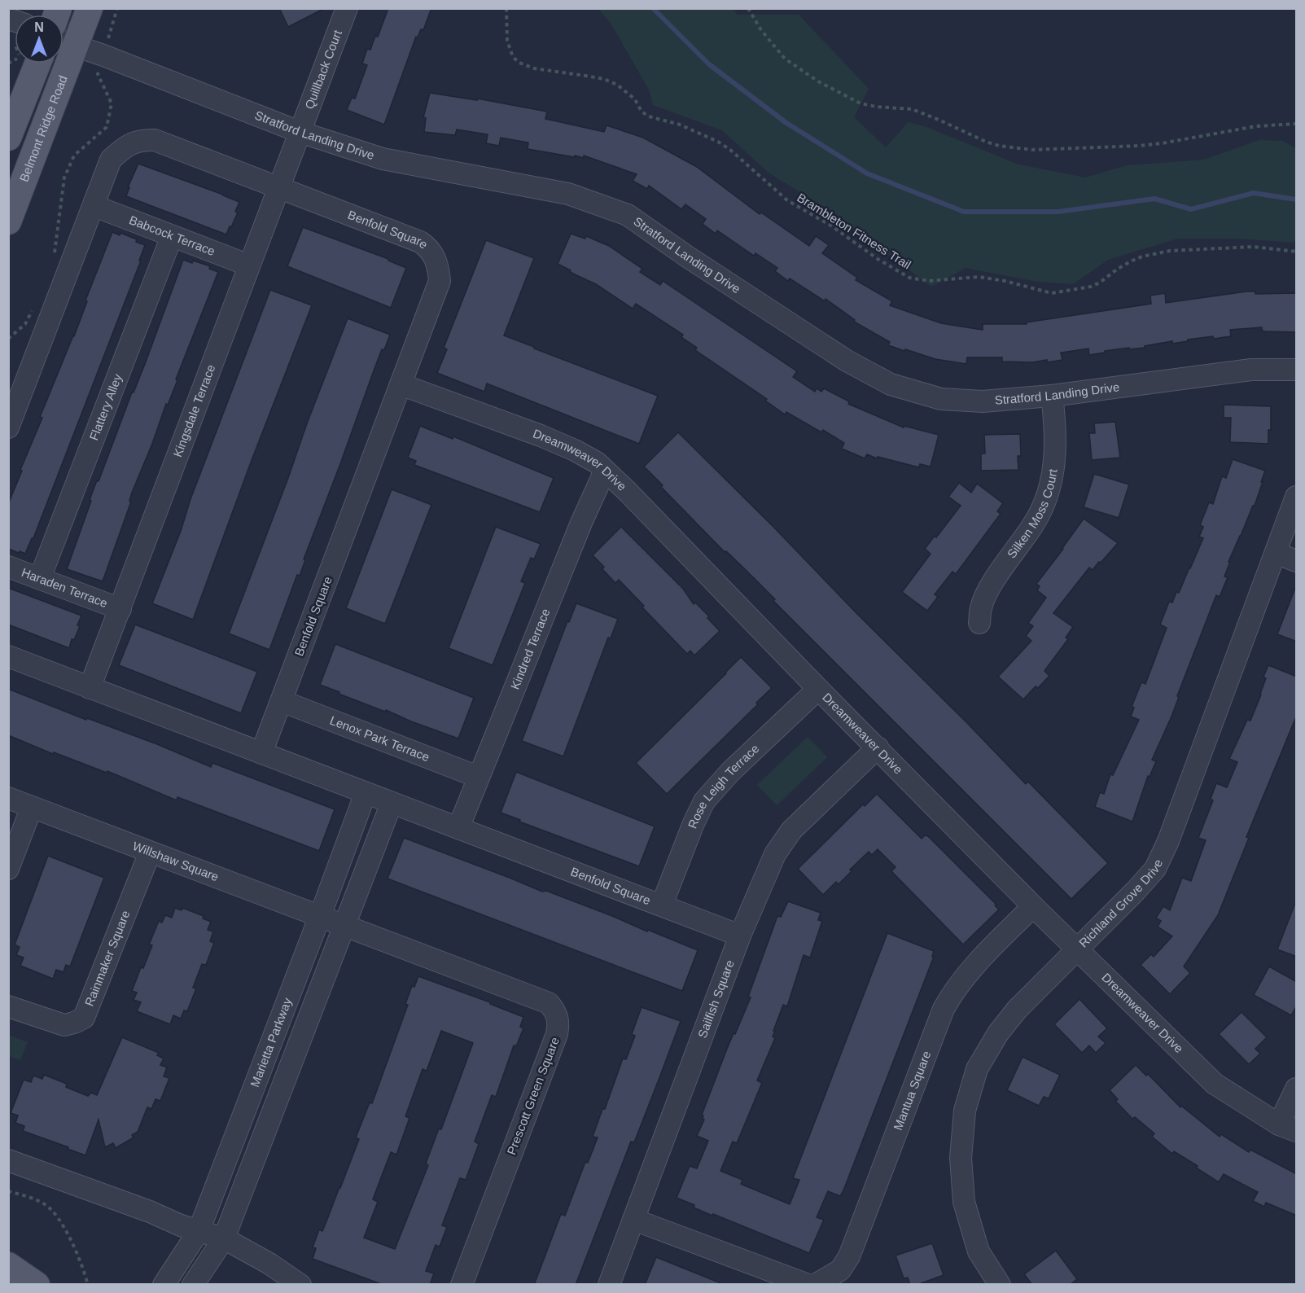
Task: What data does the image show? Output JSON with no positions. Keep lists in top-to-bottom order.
{
  "streets": {
    "main road": ["Belmont Ridge Road"],
    "street": [
      "Quillback Court",
      "Stratford Landing Drive",
      "Benfold Square",
      "Babcock Terrace",
      "Flattery Alley",
      "Kingsdale Terrace",
      "Dreamweaver Drive",
      "Silken Moss Court",
      "Haraden Terrace",
      "Kindred Terrace",
      "Lenox Park Terrace",
      "Rose Leigh Terrace",
      "Willshaw Square",
      "Richland Grove Drive",
      "Rainmaker Square",
      "Sailfish Square",
      "Marietta Parkway",
      "Mantua Square",
      "Prescott Green Square"
    ],
    "path": ["Brambleton Fitness Trail"]
  },
  "crossings": [
    ["Quillback Court", "Stratford Landing Drive"],
    ["Quillback Court", "Kingsdale Terrace"],
    ["Belmont Ridge Road", "Stratford Landing Drive"],
    ["Stratford Landing Drive", "Kingsdale Terrace"],
    ["Stratford Landing Drive", "Silken Moss Court"],
    ["Benfold Square", "Babcock Terrace"],
    ["Benfold Square", "Kingsdale Terrace"],
    ["Benfold Square", "Dreamweaver Drive"],
    ["Benfold Square", "Kindred Terrace"],
    ["Benfold Square", "Lenox Park Terrace"],
    ["Benfold Square", "Rose Leigh Terrace"],
    ["Benfold Square", "Sailfish Square"],
    ["Benfold Square", "Marietta Parkway"],
    ["Babcock Terrace", "Flattery Alley"],
    ["Babcock Terrace", "Kingsdale Terrace"],
    ["Flattery Alley", "Haraden Terrace"],
    ["Kingsdale Terrace", "Haraden Terrace"],
    ["Dreamweaver Drive", "Kindred Terrace"],
    ["Dreamweaver Drive", "Rose Leigh Terrace"],
    ["Dreamweaver Drive", "Richland Grove Drive"],
    ["Dreamweaver Drive", "Sailfish Square"],
    ["Dreamweaver Drive", "Mantua Square"],
    ["Kindred Terrace", "Lenox Park Terrace"],
    ["Willshaw Square", "Rainmaker Square"],
    ["Willshaw Square", "Marietta Parkway"],
    ["Willshaw Square", "Prescott Green Square"],
    ["Marietta Parkway", "Prescott Green Square"]
  ],
  "north": "top"
}
